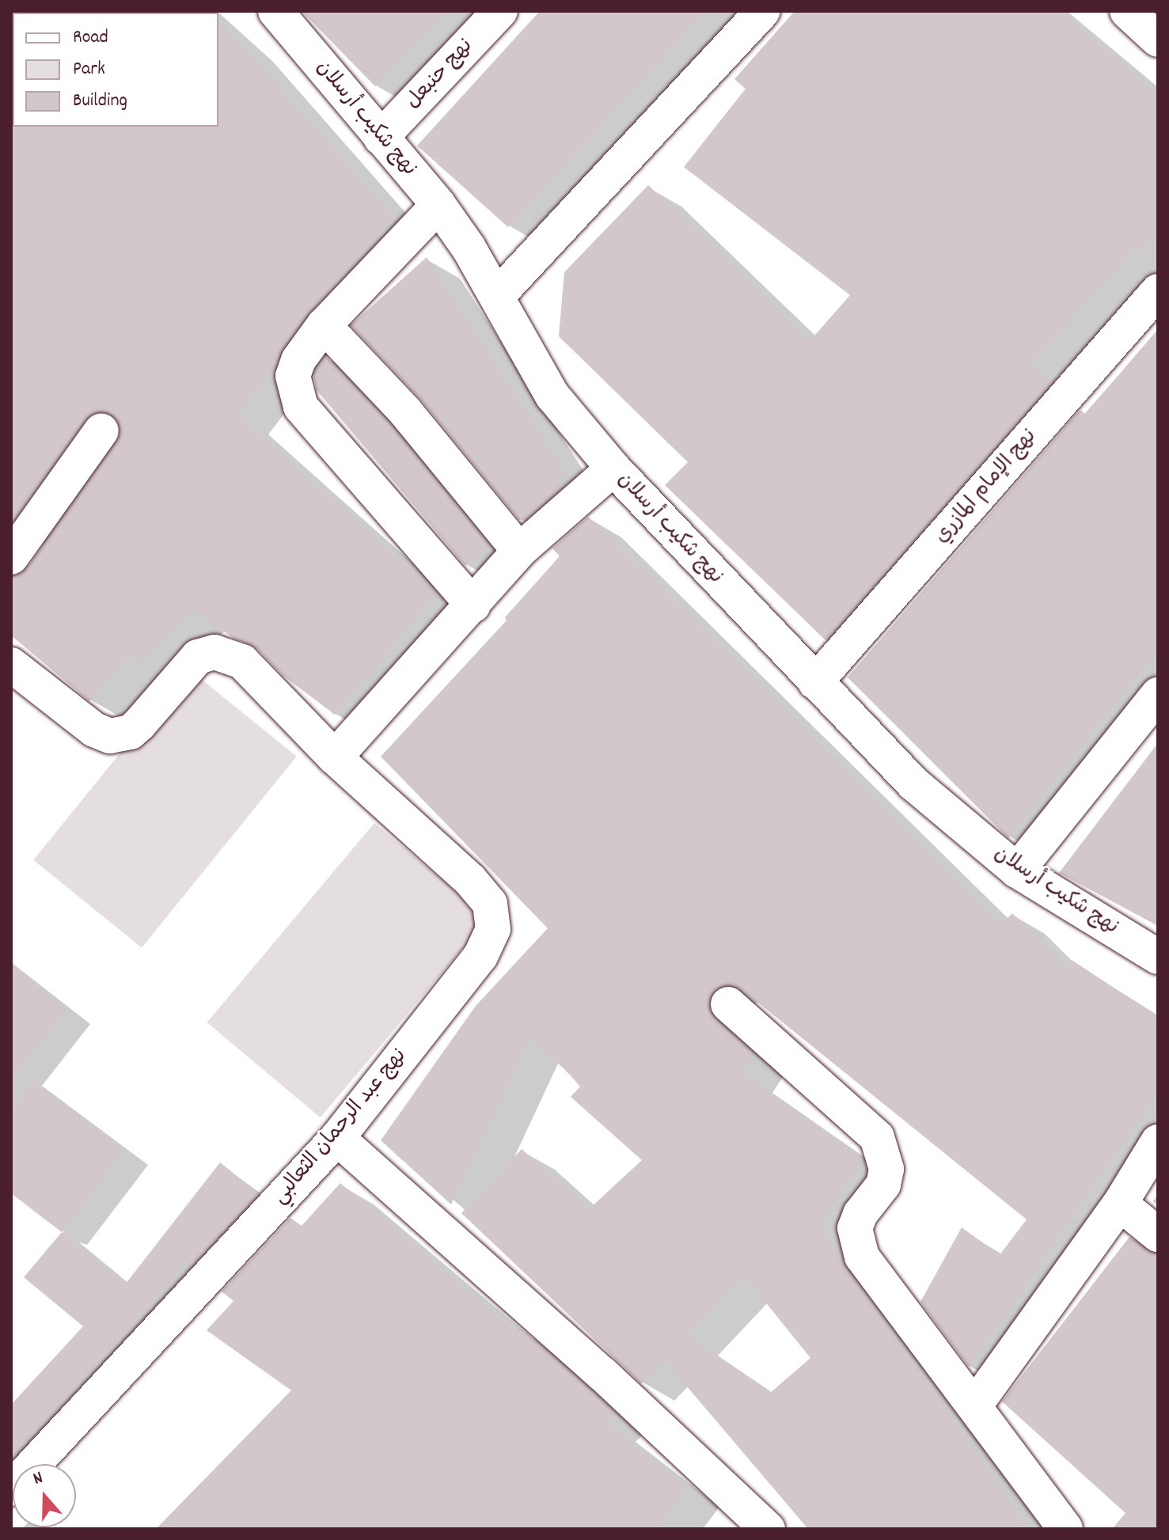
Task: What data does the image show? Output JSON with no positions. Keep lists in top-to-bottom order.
{
  "streets": {
    "street": [
      "نهج حنبعل",
      "نهج شكيب أرسلان",
      "نهج الإمام المازري",
      "نهج عبد الرحمان الثعالبي"
    ]
  },
  "crossings": [
    ["نهج حنبعل", "نهج شكيب أرسلان"],
    ["نهج شكيب أرسلان", "نهج الإمام المازري"]
  ],
  "legend": ["Road", "Park", "Building"],
  "north": "top"
}
